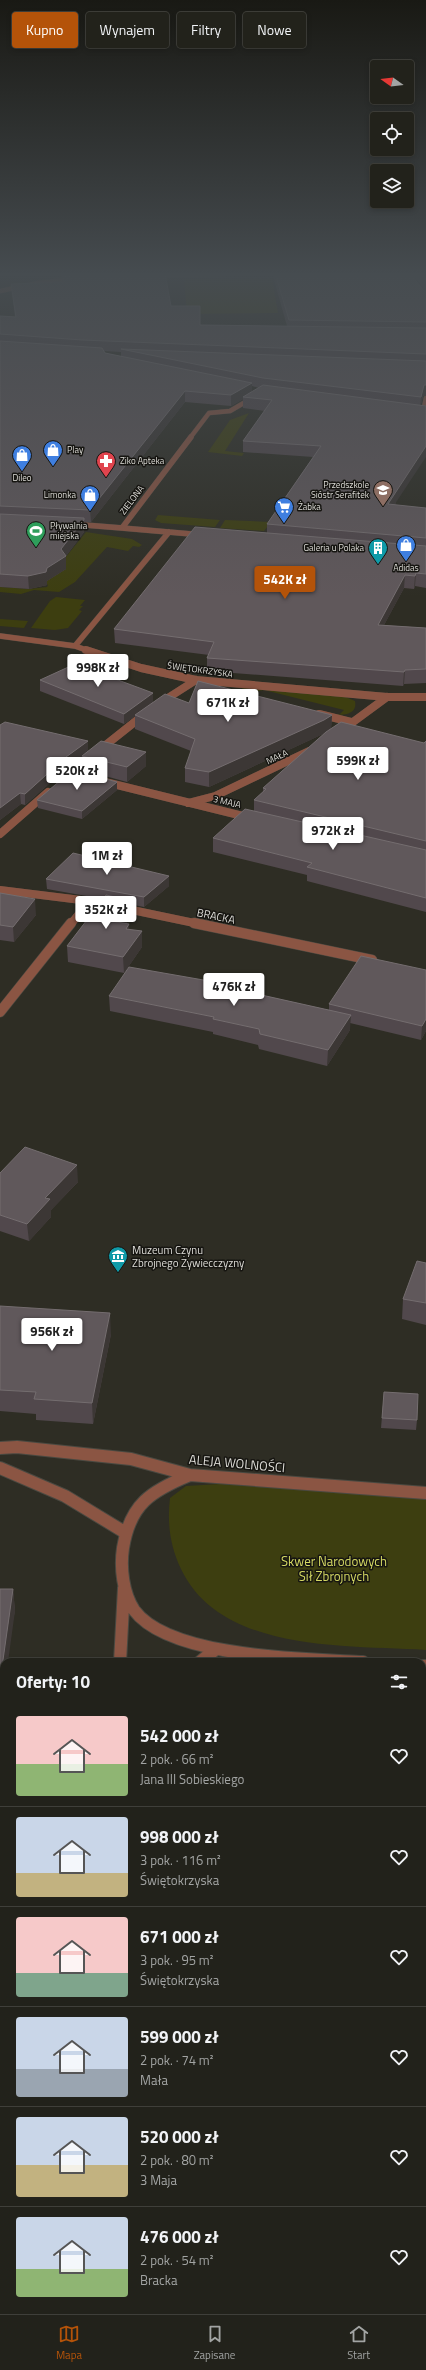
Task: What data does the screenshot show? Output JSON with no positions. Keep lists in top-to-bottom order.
{
  "streets": {
    "street": [
      "ZIELONA",
      "ŚWIĘTOKRZYSKA",
      "MAŁA",
      "3 MAJA",
      "BRACKA",
      "ALEJA WOLNOŚCI"
    ]
  },
  "crossings": [
    ["MAŁA", "3 MAJA"]
  ],
  "parks": ["Skwer Narodowych Sił Zbrojnych"],
  "places": {
    "shop": [
      "Play",
      "Dileo",
      "Limonka",
      "Adidas"
    ],
    "pharmacy": ["Ziko Apteka"],
    "school or university": ["Przedszkole Sióstr Serafitek"],
    "supermarket": ["Żabka"],
    "sports": ["Pływalnia miejska"],
    "building": ["Galeria u Polaka"],
    "museum": ["Muzeum Czynu Zbrojnego Żywiecczyzny"]
  },
  "north": "left",
  "page": {
    "chip": [
      "Kupno",
      "Wynajem",
      "Filtry",
      "Nowe"
    ],
    "price": [
      "542K zł",
      "998K zł",
      "671K zł",
      "599K zł",
      "520K zł",
      "972K zł",
      "1M zł",
      "352K zł",
      "476K zł",
      "956K zł"
    ],
    "heading": "Oferty: 10",
    "list": [
      {
        "name": "542 000 zł",
        "note": "2 pok. · 66 m² · Jana III Sobieskiego"
      },
      {
        "name": "998 000 zł",
        "note": "3 pok. · 116 m² · Świętokrzyska"
      },
      {
        "name": "671 000 zł",
        "note": "3 pok. · 95 m² · Świętokrzyska"
      },
      {
        "name": "599 000 zł",
        "note": "2 pok. · 74 m² · Mała"
      },
      {
        "name": "520 000 zł",
        "note": "2 pok. · 80 m² · 3 Maja"
      },
      {
        "name": "476 000 zł",
        "note": "2 pok. · 54 m² · Bracka"
      }
    ],
    "tabs": ["Mapa", "Zapisane", "Start"]
  }
}
